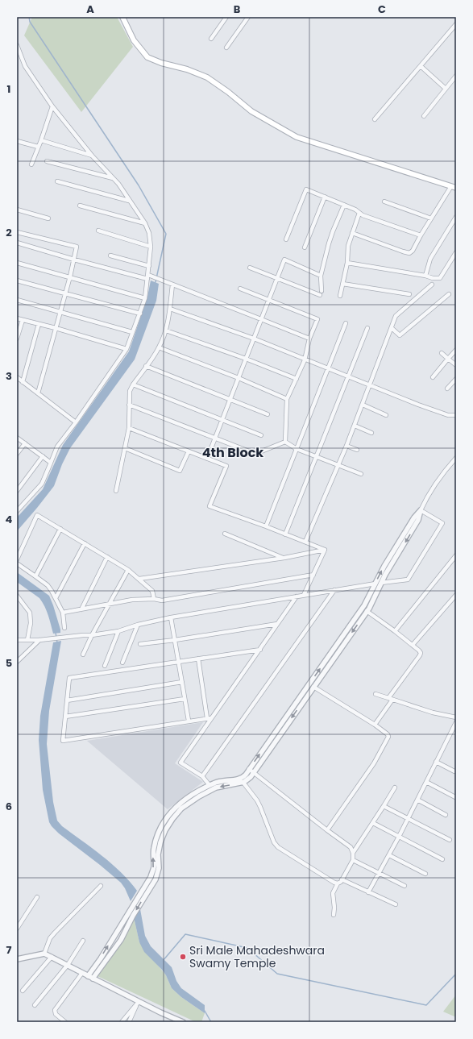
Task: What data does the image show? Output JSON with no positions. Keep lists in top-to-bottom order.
{
  "districts": ["4th Block"],
  "places": ["Sri Male Mahadeshwara Swamy Temple"],
  "grid": {
    "columns": ["A", "B", "C"],
    "rows": [
      "1",
      "2",
      "3",
      "4",
      "5",
      "6",
      "7"
    ]
  }
}
